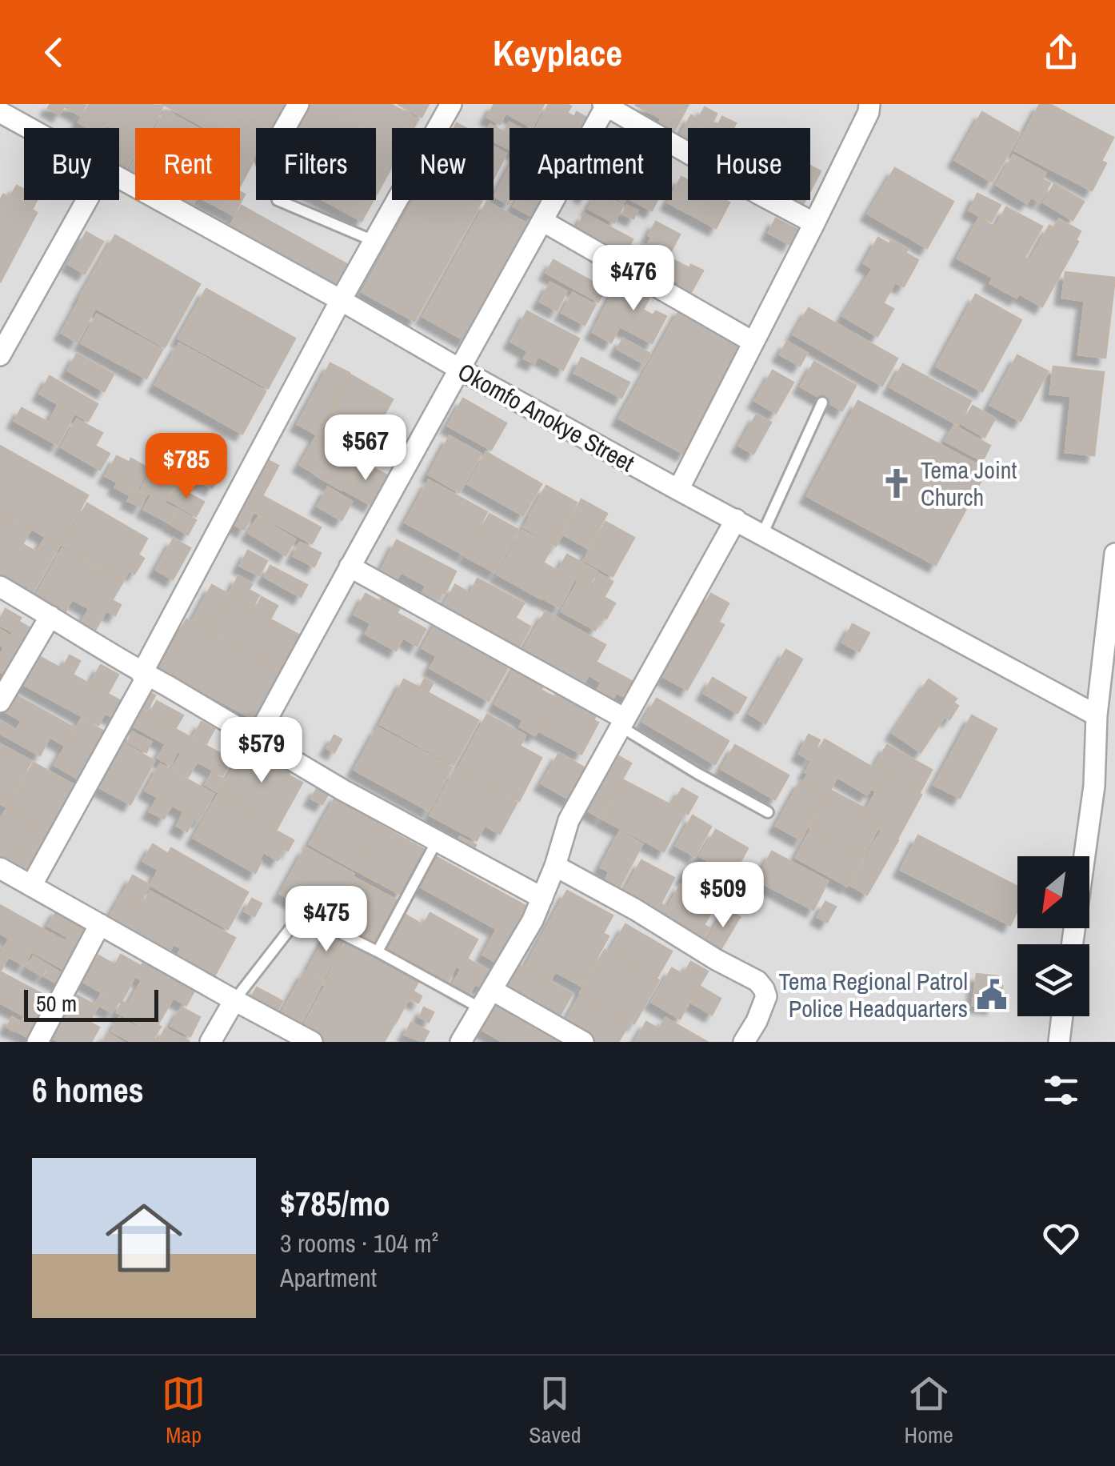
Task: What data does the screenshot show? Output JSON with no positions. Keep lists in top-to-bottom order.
{
  "streets": {
    "street": ["Okomfo Anokye Street"]
  },
  "places": {
    "church": ["Tema Joint Church"],
    "public building": ["Tema Regional Patrol Police Headquarters"]
  },
  "scale_bar": "50 m",
  "north": "bottom left",
  "page": {
    "header": "Keyplace",
    "chip": [
      "Buy",
      "Rent",
      "Filters",
      "New",
      "Apartment",
      "House"
    ],
    "price": [
      "$476",
      "$567",
      "$785",
      "$579",
      "$509",
      "$475"
    ],
    "scale": "50 m",
    "heading": "6 homes",
    "list": [
      {
        "name": "$785/mo",
        "note": "3 rooms · 104 m² · Apartment"
      }
    ],
    "tabs": ["Map", "Saved", "Home"]
  }
}
